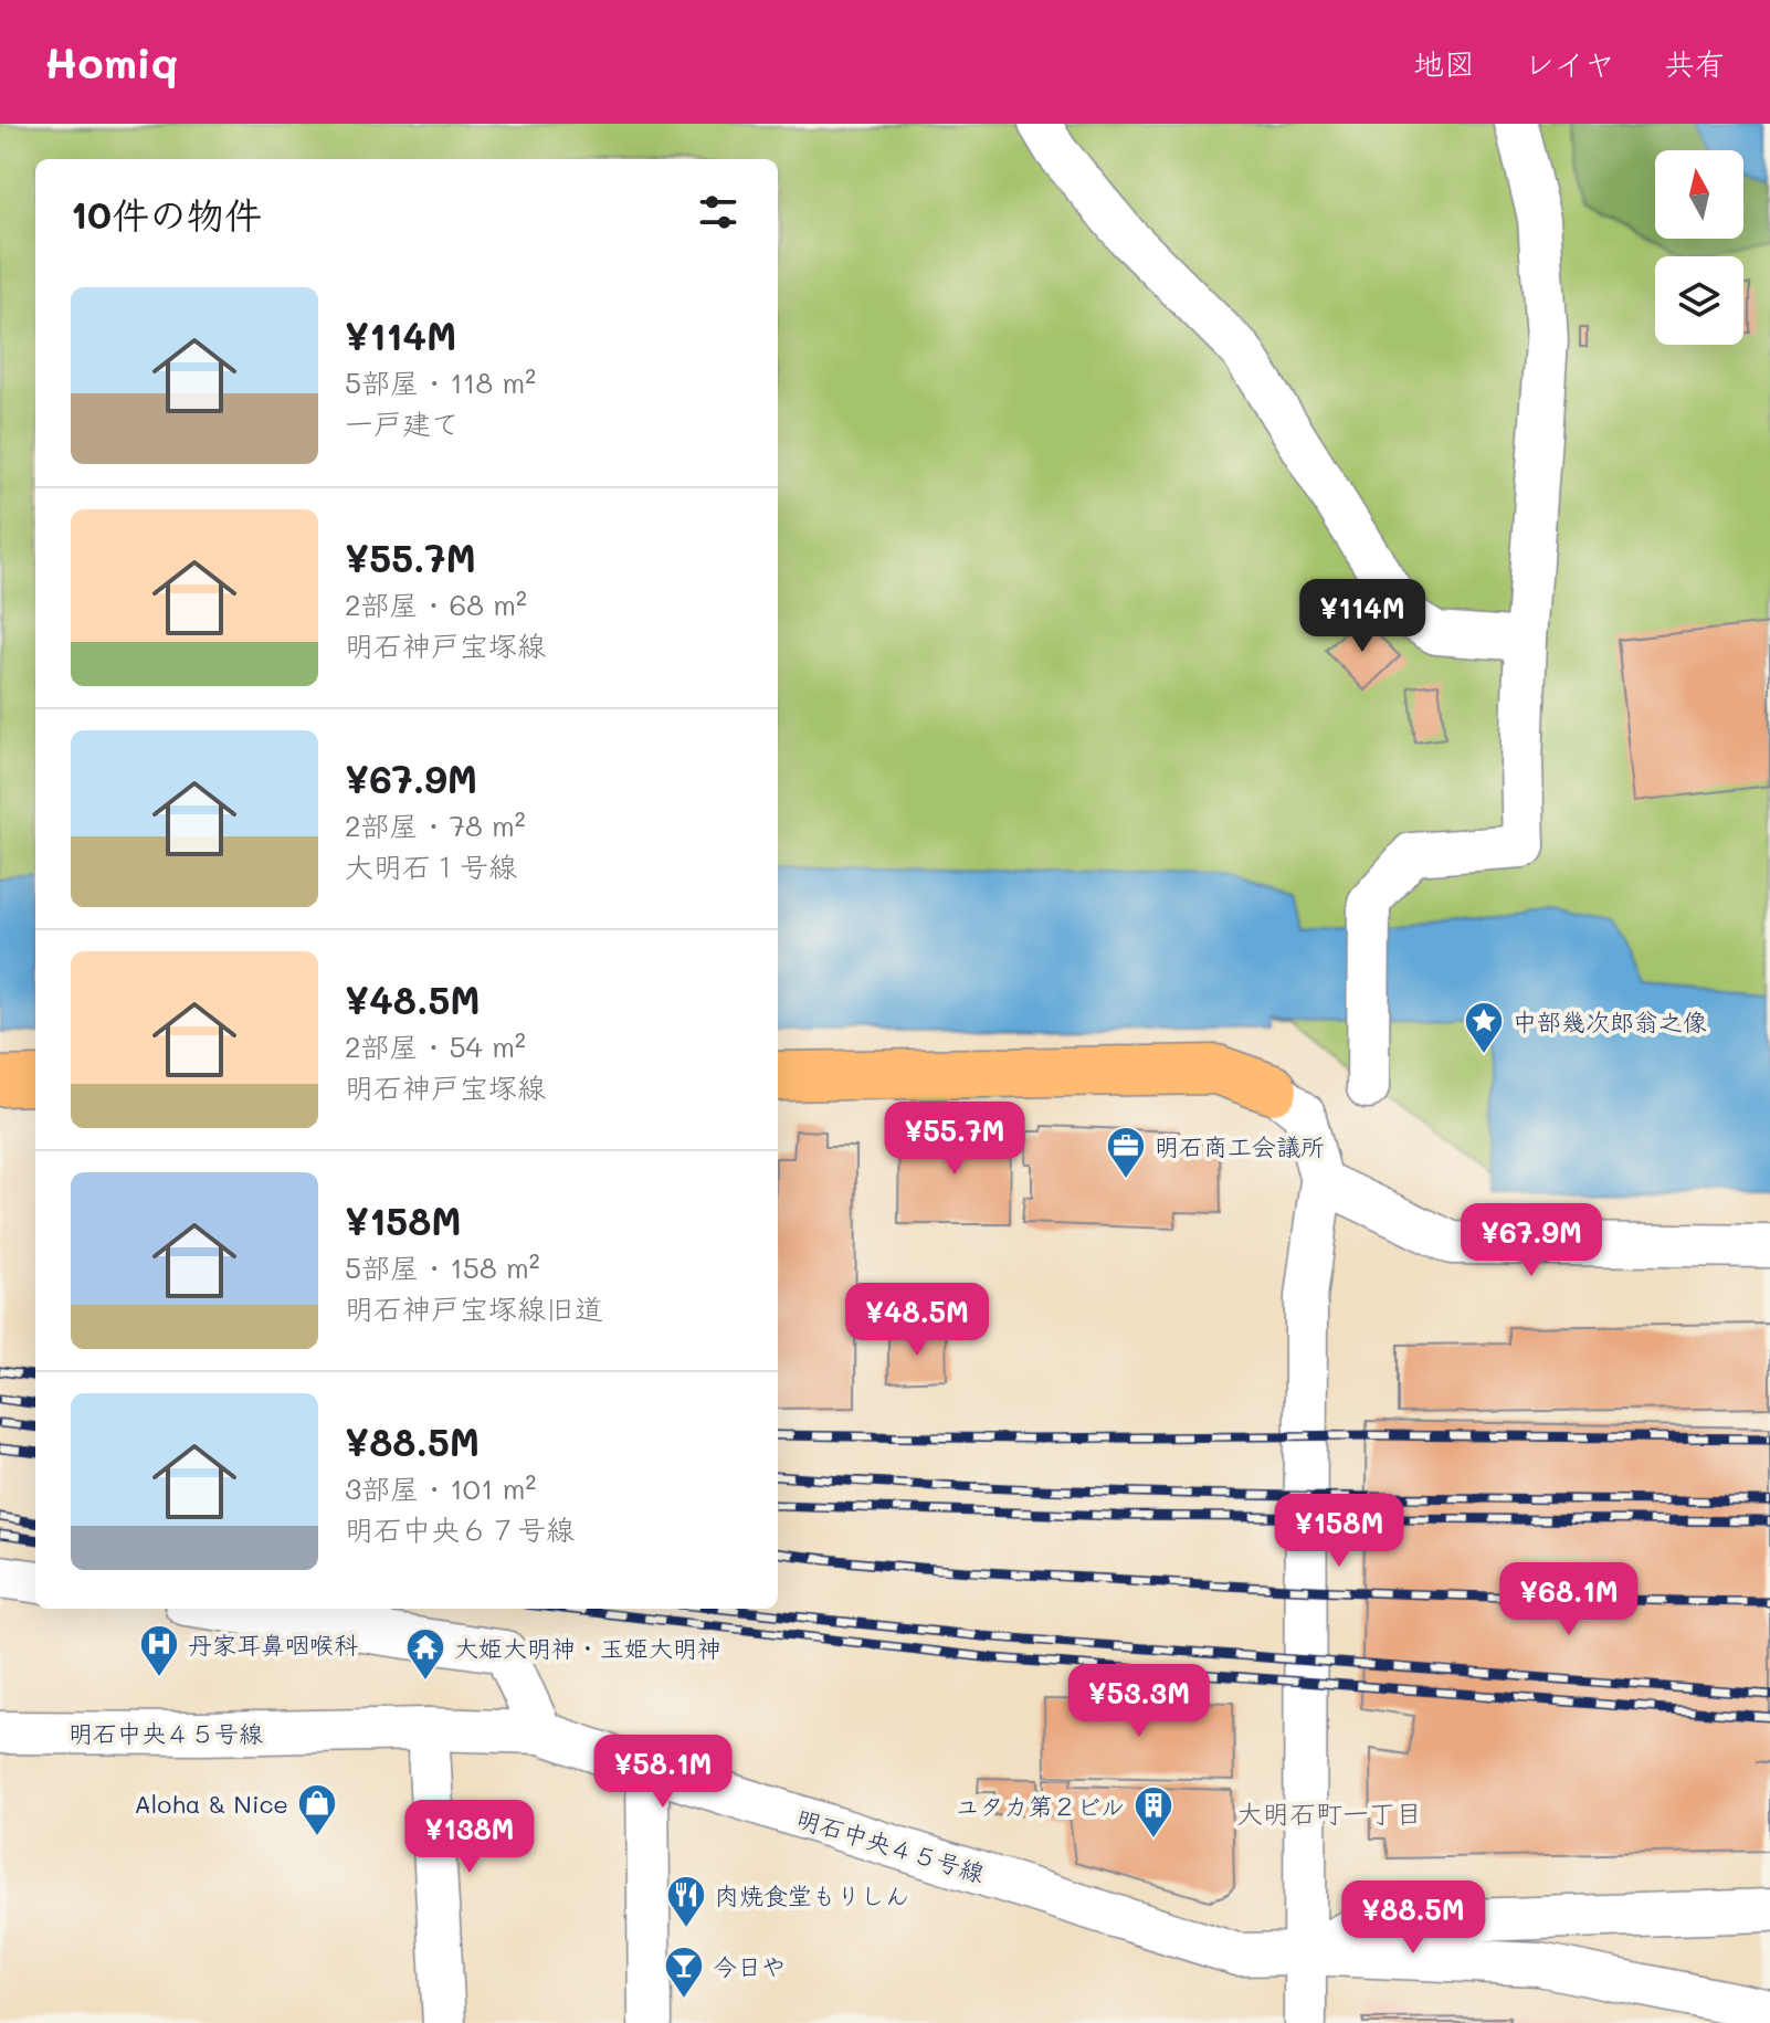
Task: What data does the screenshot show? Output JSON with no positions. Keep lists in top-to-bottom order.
{
  "streets": {
    "street": ["明石中央４５号線"]
  },
  "districts": ["大明石町一丁目"],
  "places": {
    "place": ["中部幾次郎翁之像"],
    "office": ["明石商工会議所"],
    "hospital": ["丹家耳鼻咽喉科"],
    "temple": ["大姫大明神・玉姫大明神"],
    "shop": ["Aloha & Nice"],
    "building": ["ユタカ第２ビル"],
    "restaurant": ["肉焼食堂もりしん"],
    "bar": ["今日や"]
  },
  "north": "top",
  "page": {
    "header": "Homiq",
    "nav": ["地図", "レイヤ", "共有"],
    "heading": "10件の物件",
    "list": [
      {
        "name": "¥114M",
        "note": "5部屋 · 118 m² · 一戸建て"
      },
      {
        "name": "¥55.7M",
        "note": "2部屋 · 68 m² · 明石神戸宝塚線"
      },
      {
        "name": "¥67.9M",
        "note": "2部屋 · 78 m² · 大明石１号線"
      },
      {
        "name": "¥48.5M",
        "note": "2部屋 · 54 m² · 明石神戸宝塚線"
      },
      {
        "name": "¥158M",
        "note": "5部屋 · 158 m² · 明石神戸宝塚線旧道"
      },
      {
        "name": "¥88.5M",
        "note": "3部屋 · 101 m² · 明石中央６７号線"
      }
    ],
    "price": [
      "¥114M",
      "¥55.7M",
      "¥67.9M",
      "¥48.5M",
      "¥158M",
      "¥68.1M",
      "¥53.3M",
      "¥58.1M",
      "¥138M",
      "¥88.5M"
    ]
  }
}
